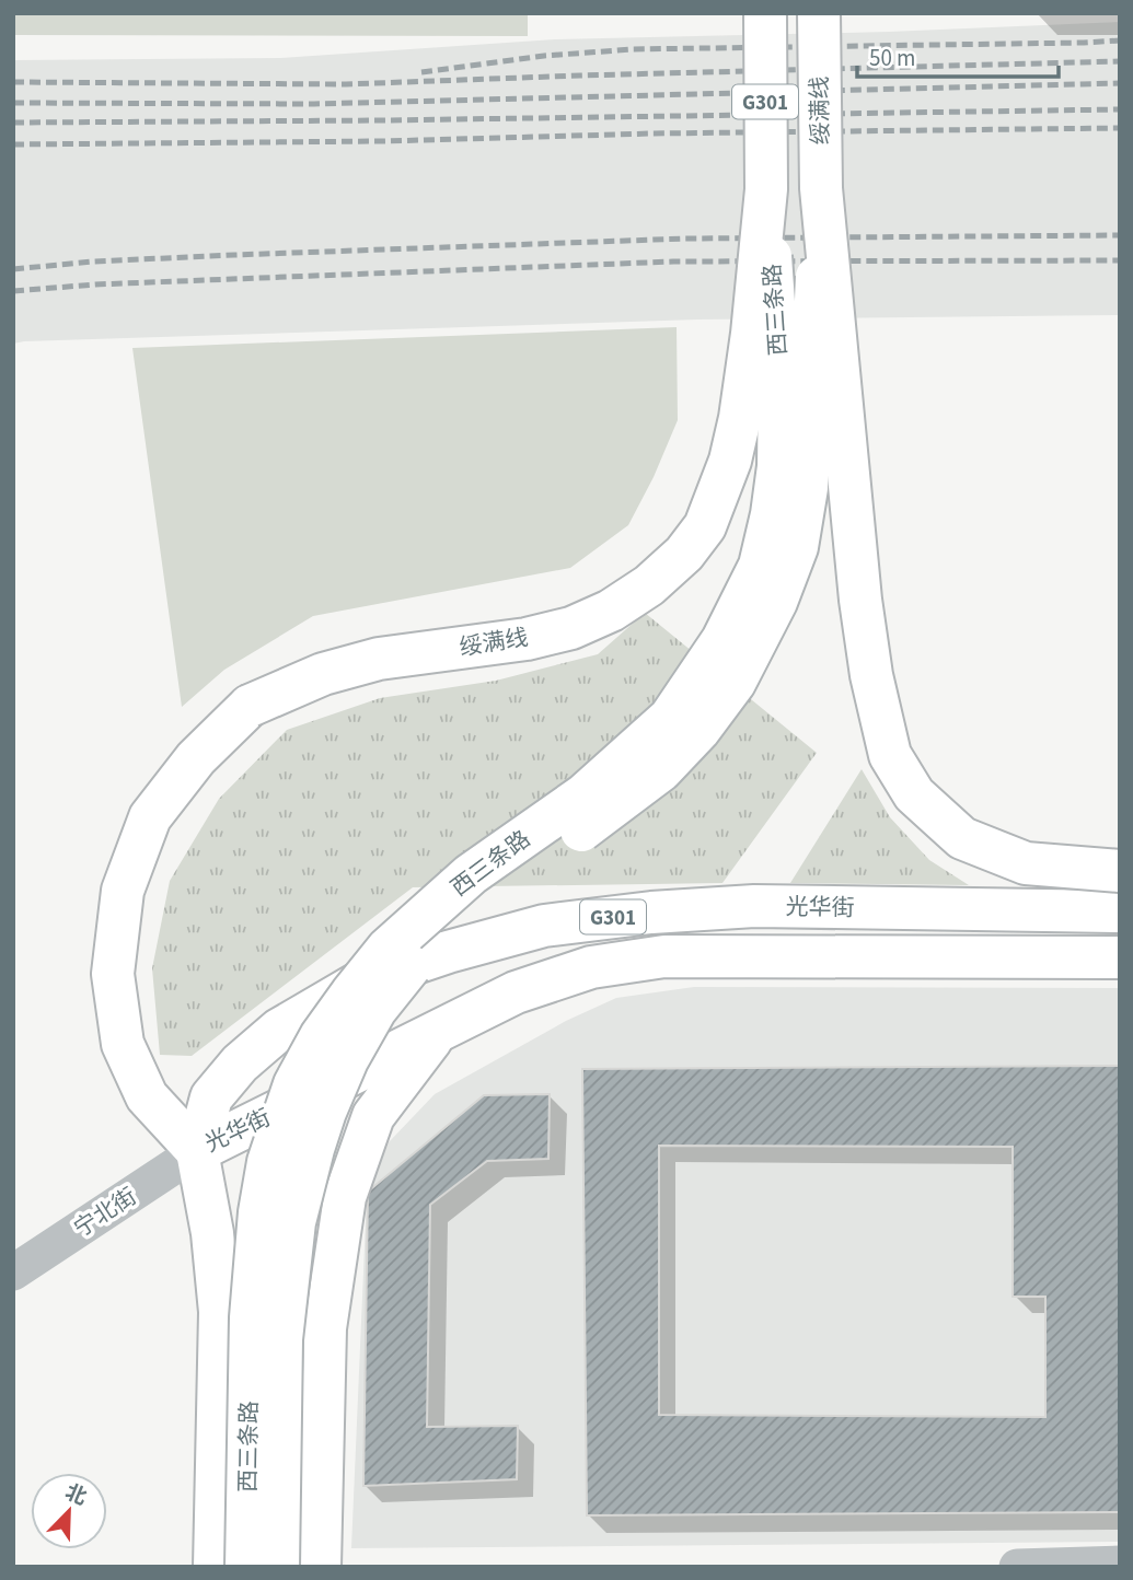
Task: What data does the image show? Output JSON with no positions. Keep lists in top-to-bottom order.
{
  "streets": {
    "main road": [
      "G301",
      "绥满线",
      "西三条路",
      "光华街"
    ],
    "street": ["宁北街"]
  },
  "crossings": [
    ["绥满线", "西三条路"],
    ["绥满线", "光华街"],
    ["绥满线", "宁北街"],
    ["光华街", "宁北街"]
  ],
  "scale_bar": "50 m",
  "north": "top right"
}
